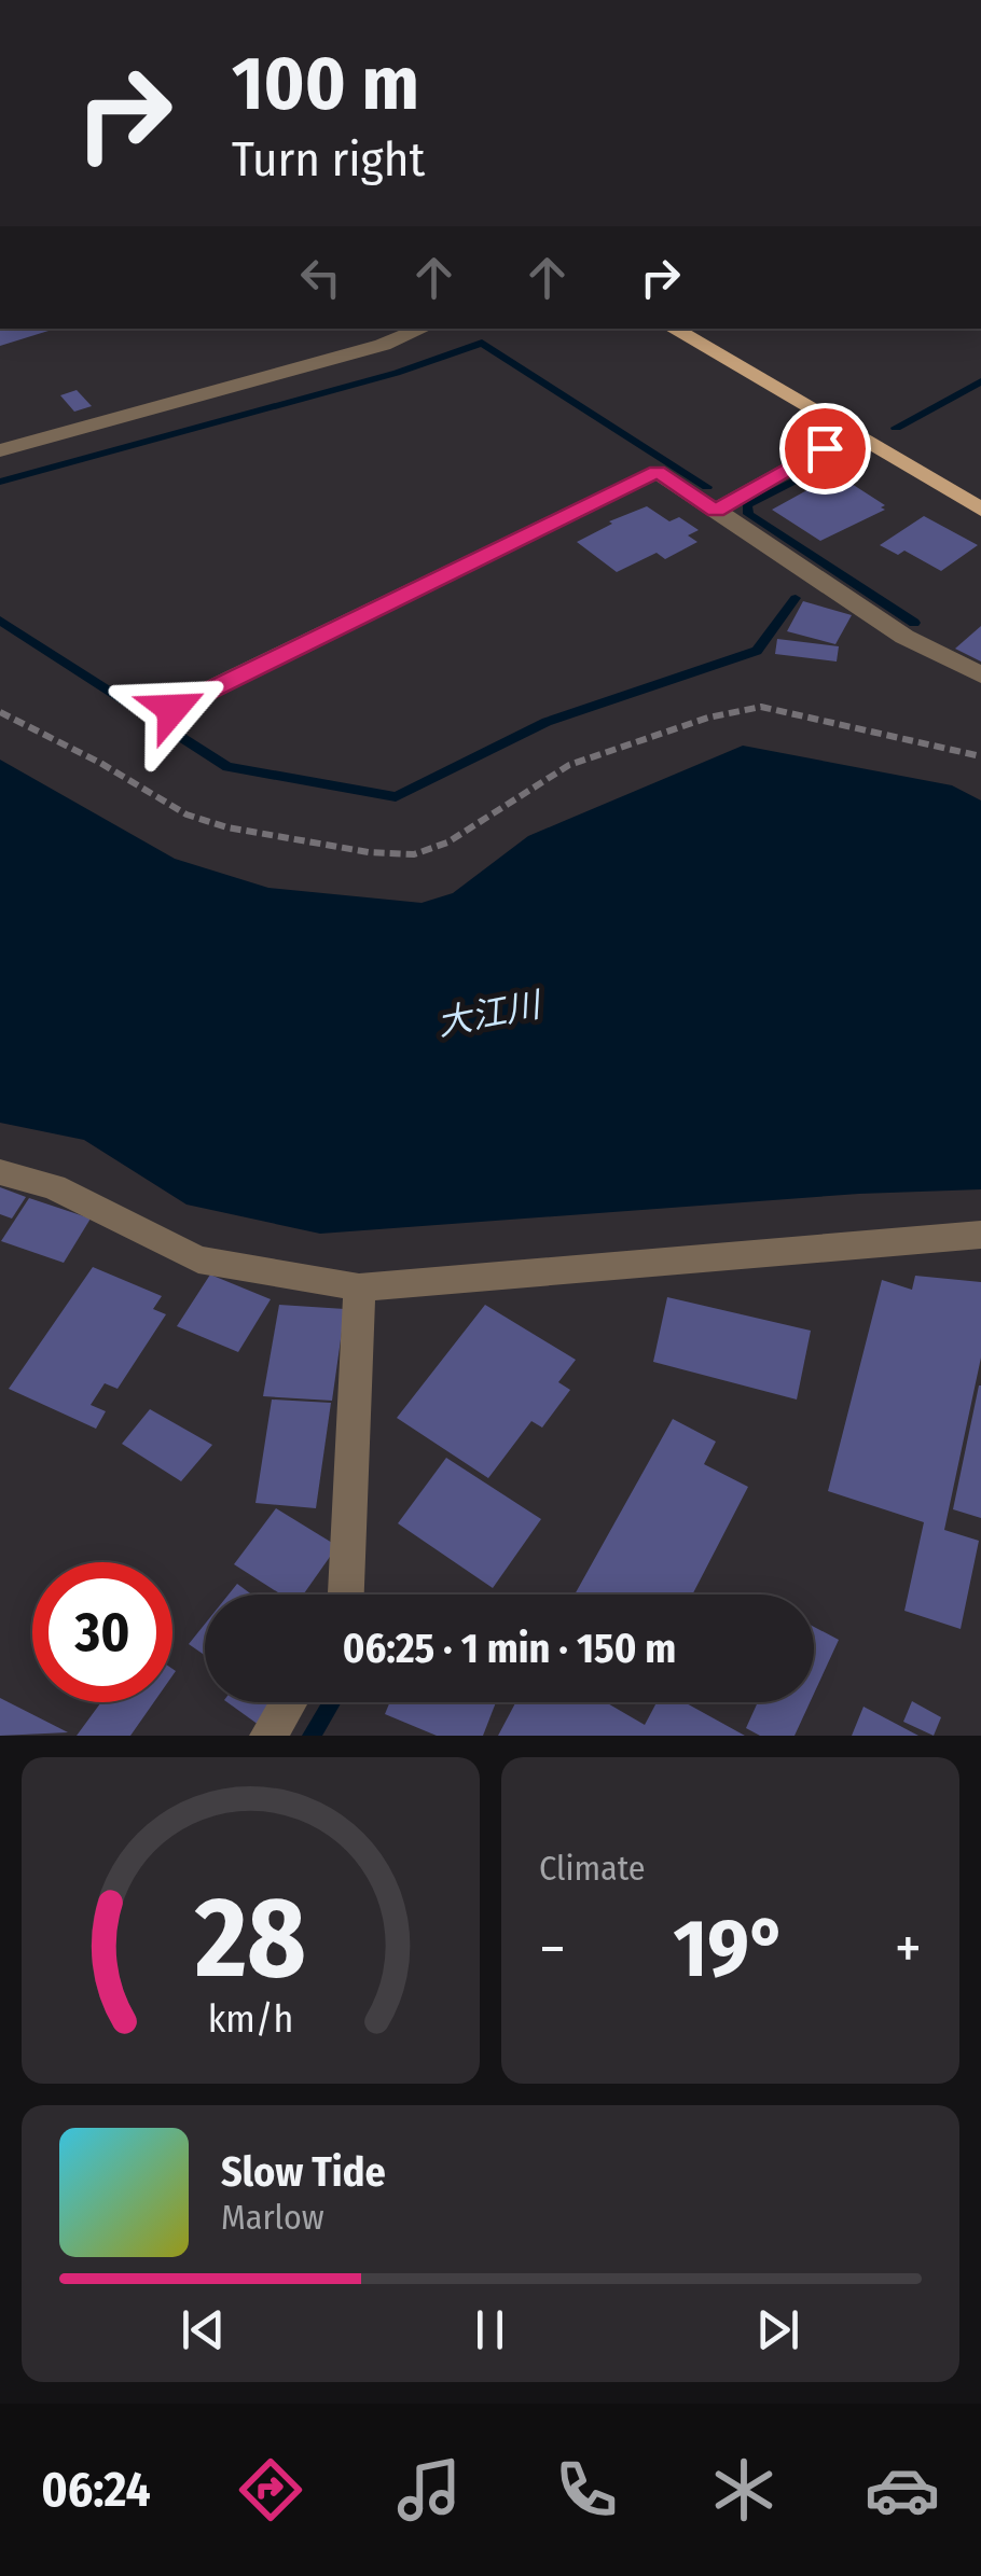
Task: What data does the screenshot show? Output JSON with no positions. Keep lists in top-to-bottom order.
{
  "water": ["大江川"],
  "page": {
    "turn": ["100 m", "Turn right"],
    "limit": "30",
    "trip": "06:25 · 1 min · 150 m",
    "tile": "Climate",
    "heat": ["−", "19°", "+"],
    "song": ["Slow Tide", "Marlow"],
    "tabs": "06:24",
    "gauge": ["28", "km/h"]
  }
}
